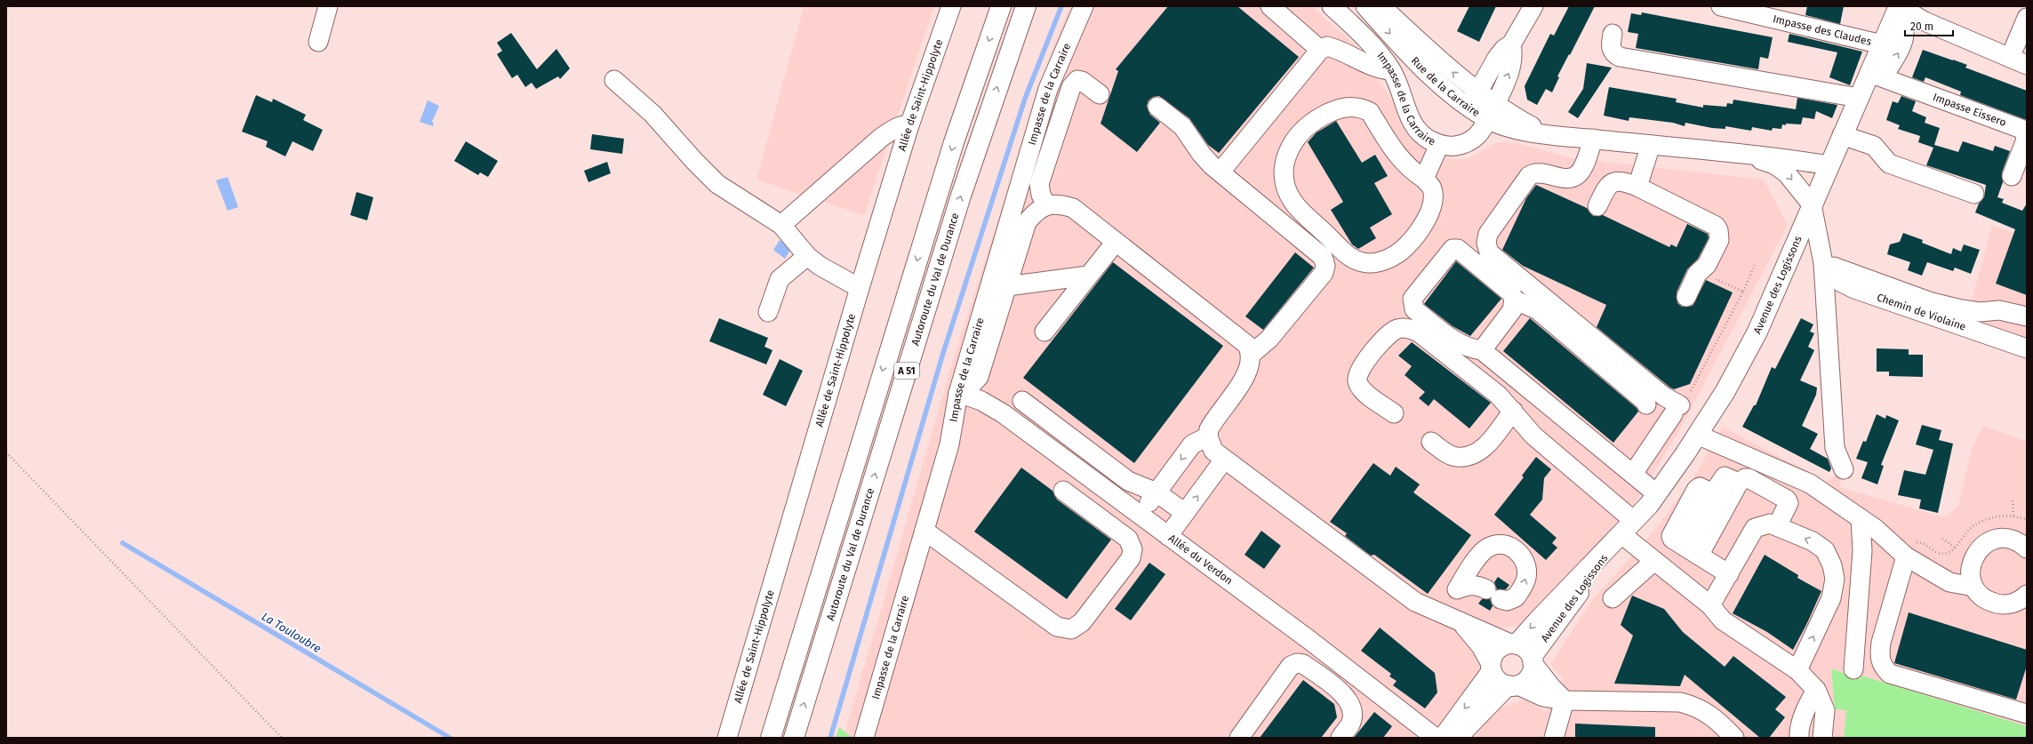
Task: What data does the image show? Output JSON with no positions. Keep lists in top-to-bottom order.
{
  "streets": {
    "main road": ["Autoroute du Val de Durance", "Avenue des Logissons", "A 51"],
    "street": [
      "Impasse des Claudes",
      "Rue de la Carraire",
      "Impasse de la Carraire",
      "Allée de Saint-Hippolyte",
      "Impasse Eissero",
      "Chemin de Violaine",
      "Allée du Verdon"
    ]
  },
  "crossings": [
    ["Impasse des Claudes", "Avenue des Logissons"],
    ["Rue de la Carraire", "Impasse de la Carraire"],
    ["Rue de la Carraire", "Avenue des Logissons"],
    ["Impasse de la Carraire", "Allée du Verdon"],
    ["Impasse Eissero", "Avenue des Logissons"]
  ],
  "water": ["La Touloubre"],
  "scale_bar": "20 m"
}
